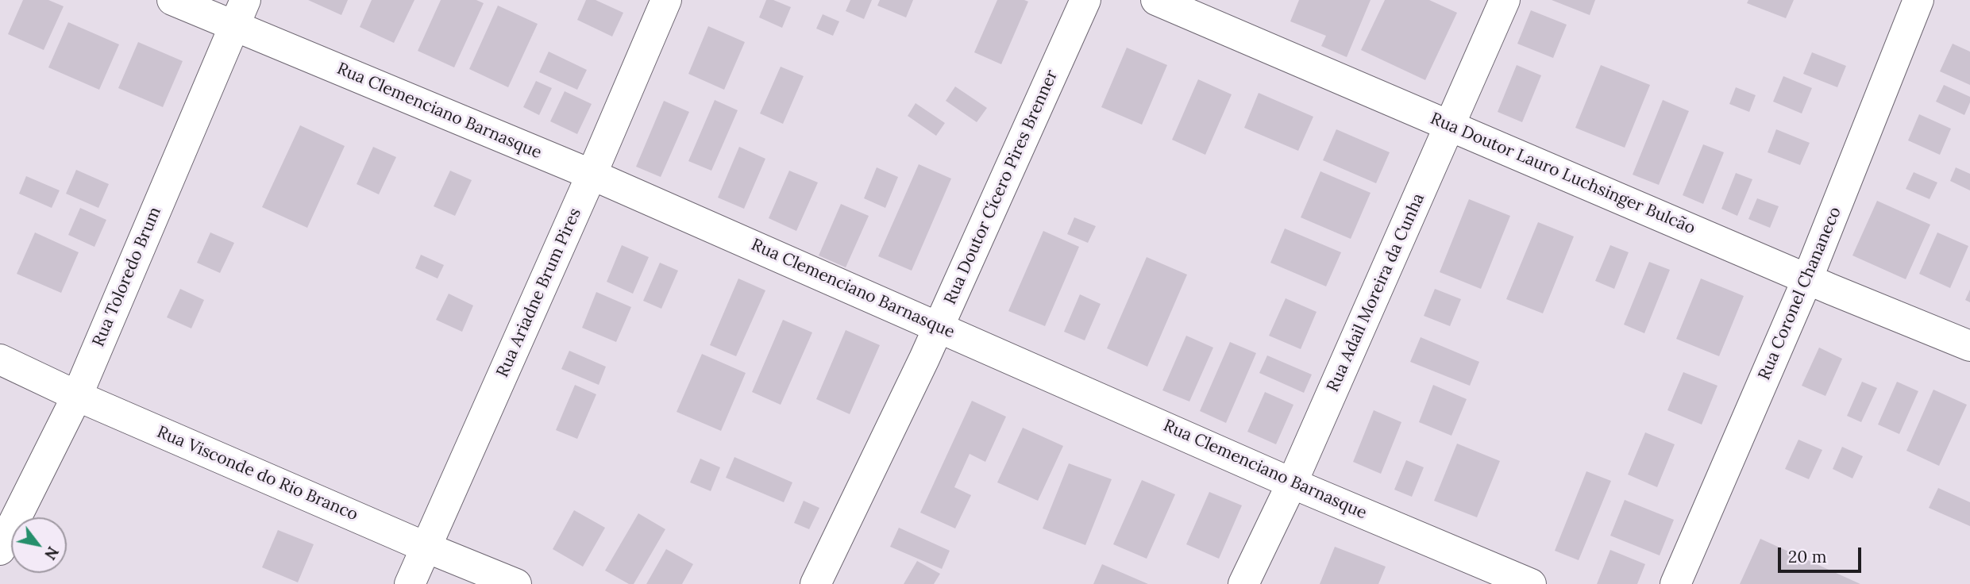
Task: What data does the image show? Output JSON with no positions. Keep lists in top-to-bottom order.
{
  "streets": {
    "street": [
      "Rua Clemenciano Barnasque",
      "Rua Doutor Lauro Luchsinger Bulcão",
      "Rua Doutor Cícero Pires Brenner",
      "Rua Toloredo Brum",
      "Rua Ariadne Brum Pires",
      "Rua Adail Moreira da Cunha",
      "Rua Coronel Chananeco",
      "Rua Visconde do Rio Branco"
    ]
  },
  "crossings": [
    ["Rua Clemenciano Barnasque", "Rua Doutor Cícero Pires Brenner"],
    ["Rua Clemenciano Barnasque", "Rua Toloredo Brum"],
    ["Rua Clemenciano Barnasque", "Rua Ariadne Brum Pires"],
    ["Rua Clemenciano Barnasque", "Rua Adail Moreira da Cunha"],
    ["Rua Doutor Lauro Luchsinger Bulcão", "Rua Adail Moreira da Cunha"],
    ["Rua Doutor Lauro Luchsinger Bulcão", "Rua Coronel Chananeco"],
    ["Rua Toloredo Brum", "Rua Visconde do Rio Branco"],
    ["Rua Ariadne Brum Pires", "Rua Visconde do Rio Branco"]
  ],
  "scale_bar": "20 m",
  "north": "bottom right"
}
